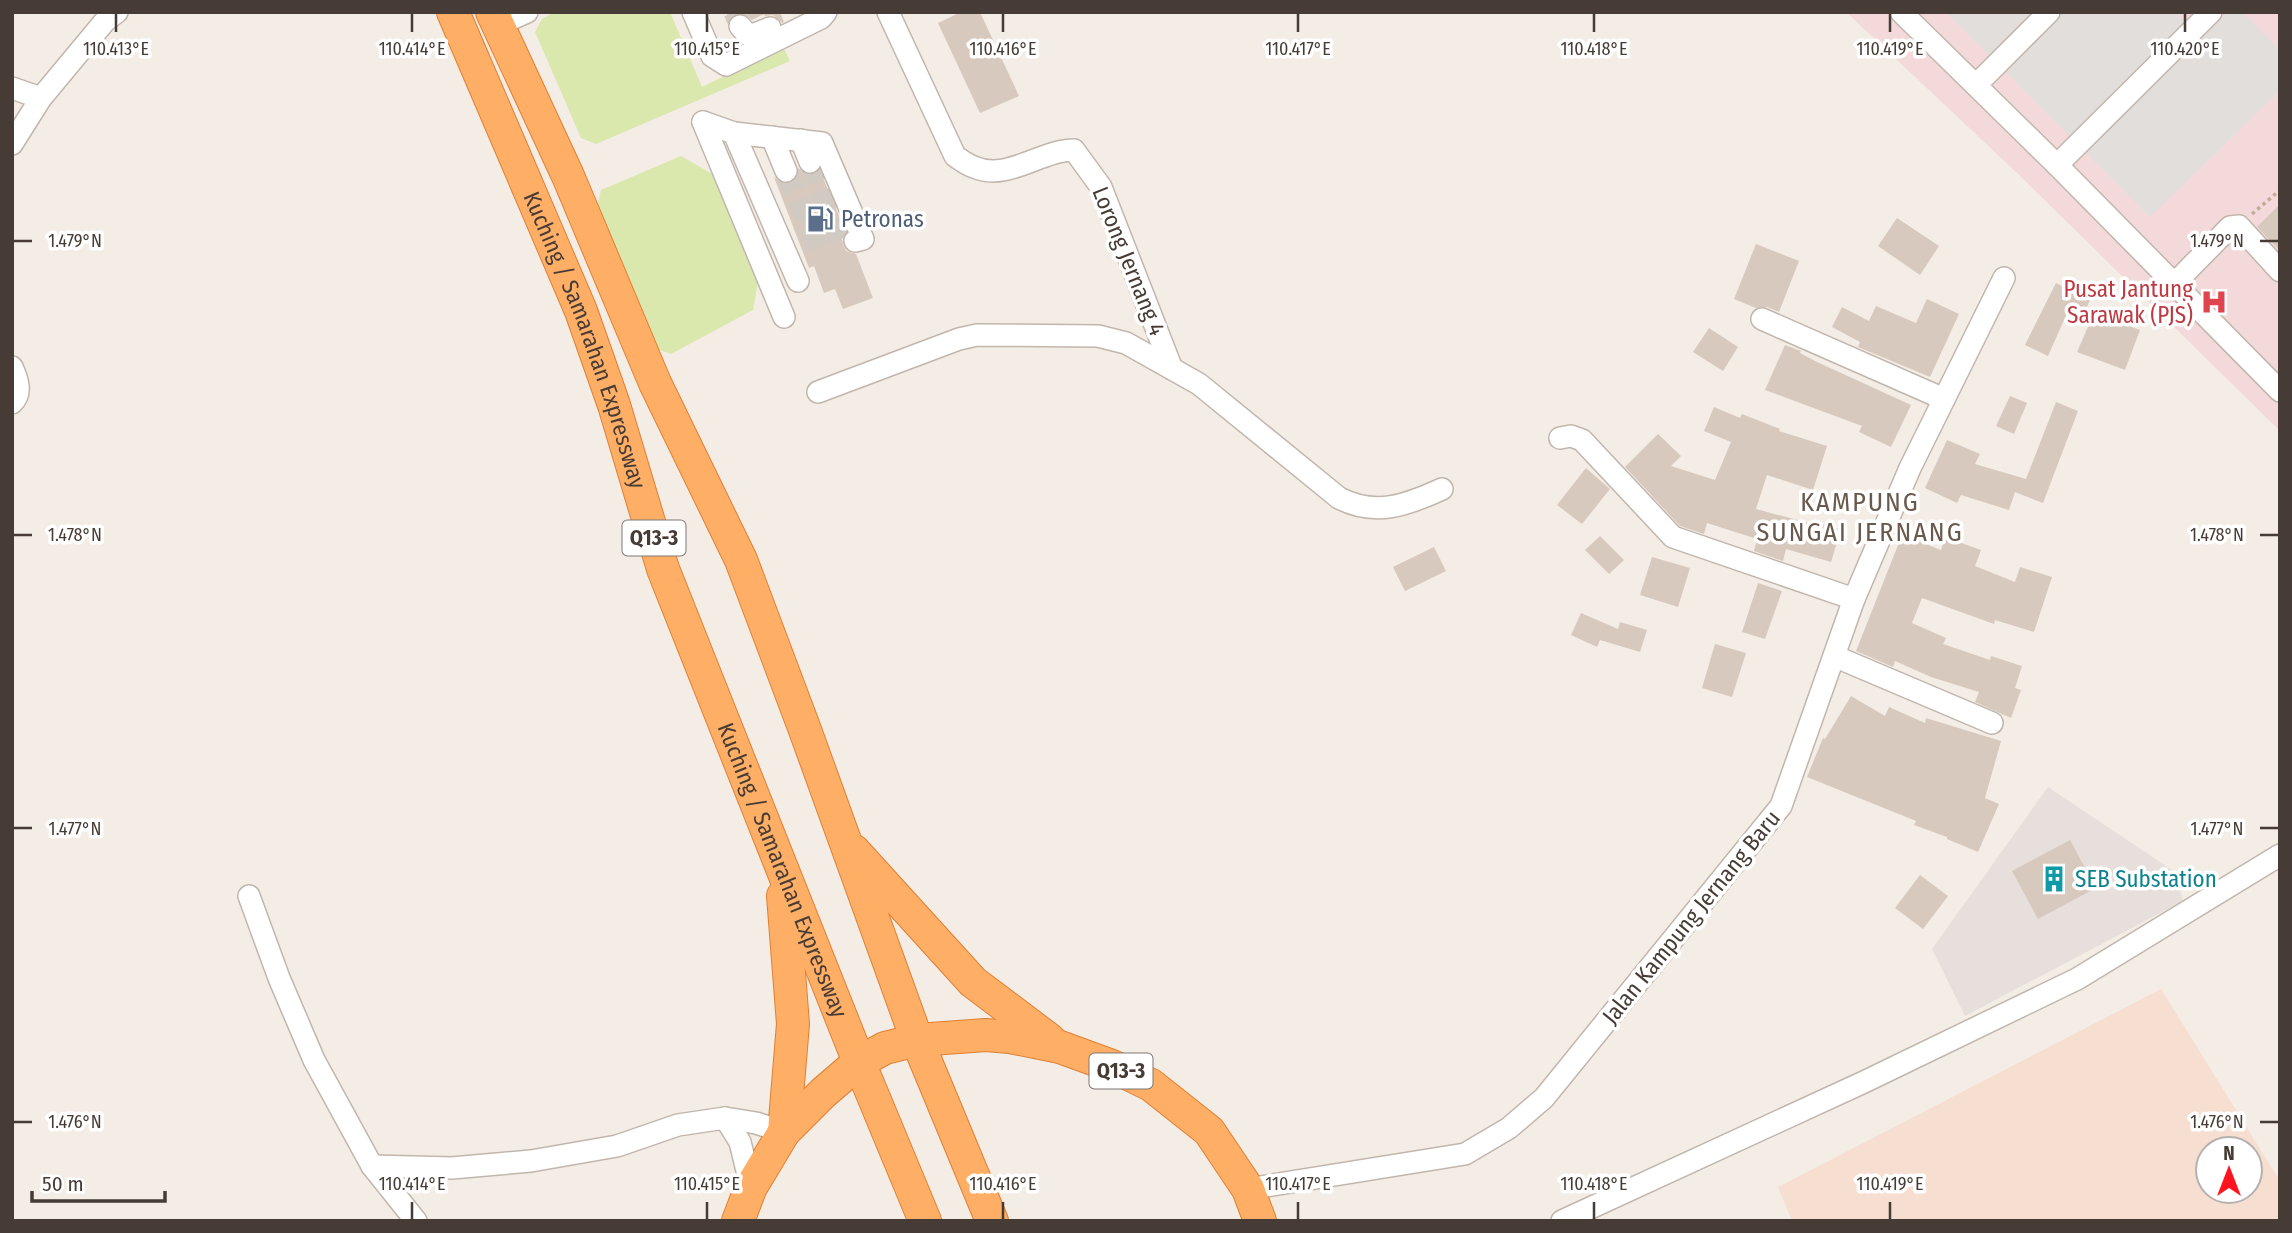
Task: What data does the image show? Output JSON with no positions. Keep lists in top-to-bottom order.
{
  "streets": {
    "highway": ["Kuching / Samarahan Expressway", "Q13-3"],
    "street": ["Lorong Jernang 4", "Jalan Kampung Jernang Baru"]
  },
  "crossings": [
    ["Kuching / Samarahan Expressway", "Q13-3"],
    ["Q13-3", "Jalan Kampung Jernang Baru"]
  ],
  "districts": ["KAMPUNG SUNGAI JERNANG"],
  "places": {
    "fuel station": ["Petronas"],
    "hospital": ["Pusat Jantung Sarawak (PJS)"],
    "building": ["SEB Substation"]
  },
  "scale_bar": "50 m",
  "north": "top",
  "coordinates": [
    "110.413°E",
    "110.414°E",
    "110.415°E",
    "110.416°E",
    "110.417°E",
    "110.418°E",
    "110.419°E",
    "110.420°E",
    "1.479°N",
    "1.478°N",
    "1.477°N",
    "1.476°N"
  ]
}
